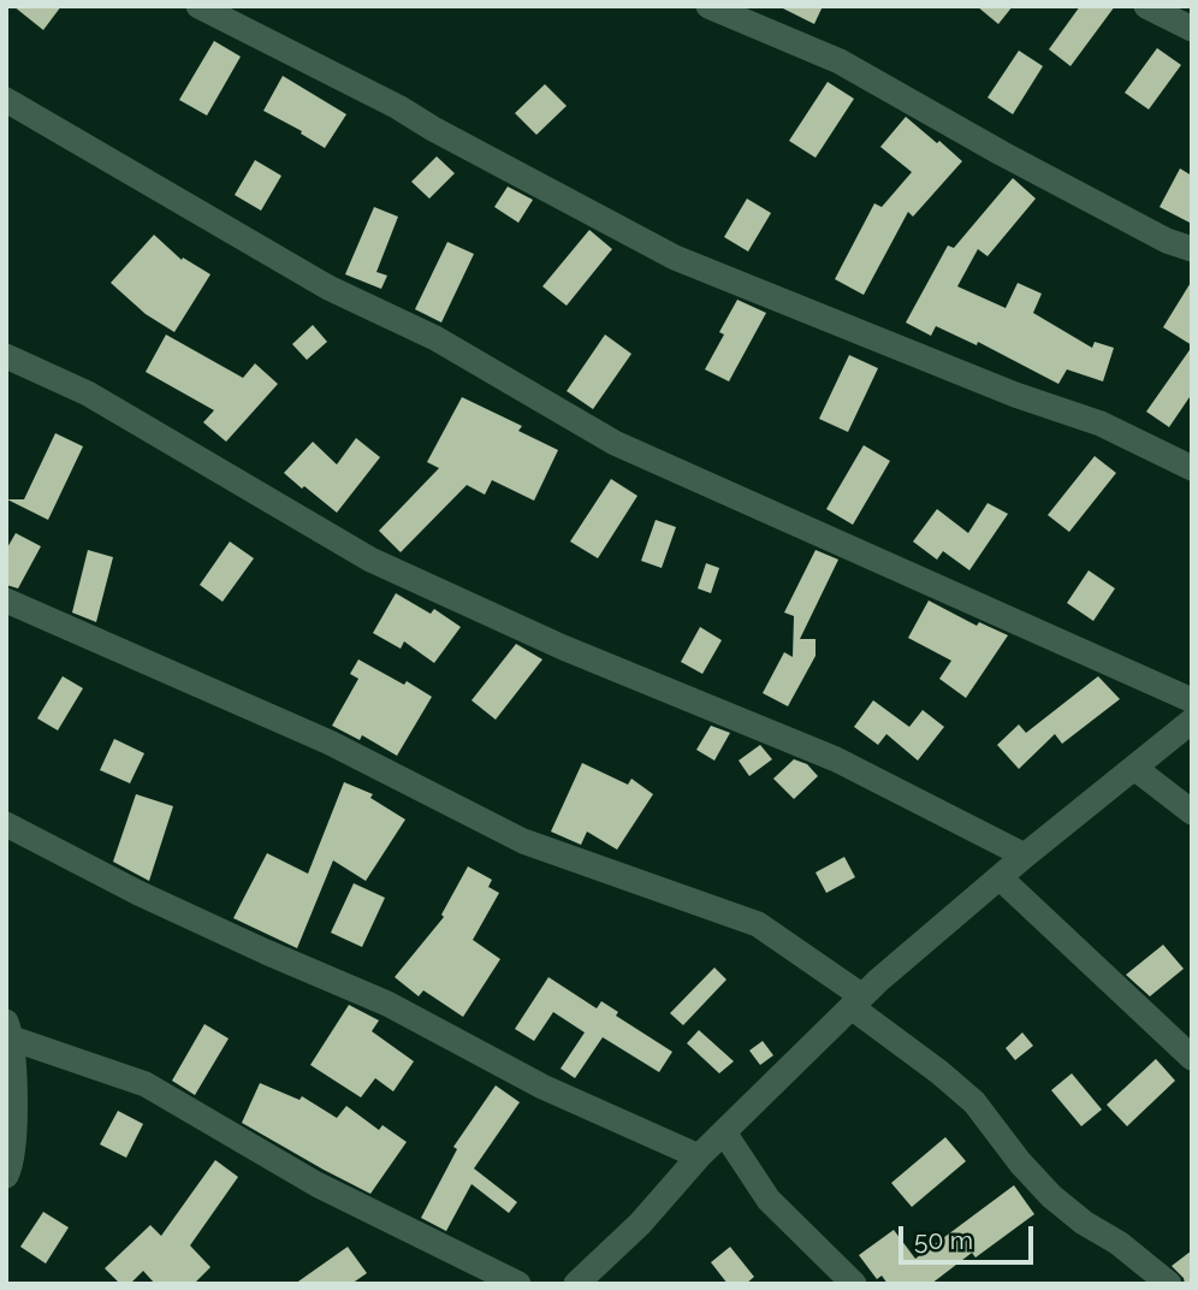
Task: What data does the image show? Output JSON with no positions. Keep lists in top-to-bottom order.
{
  "scale_bar": "50 m"
}
